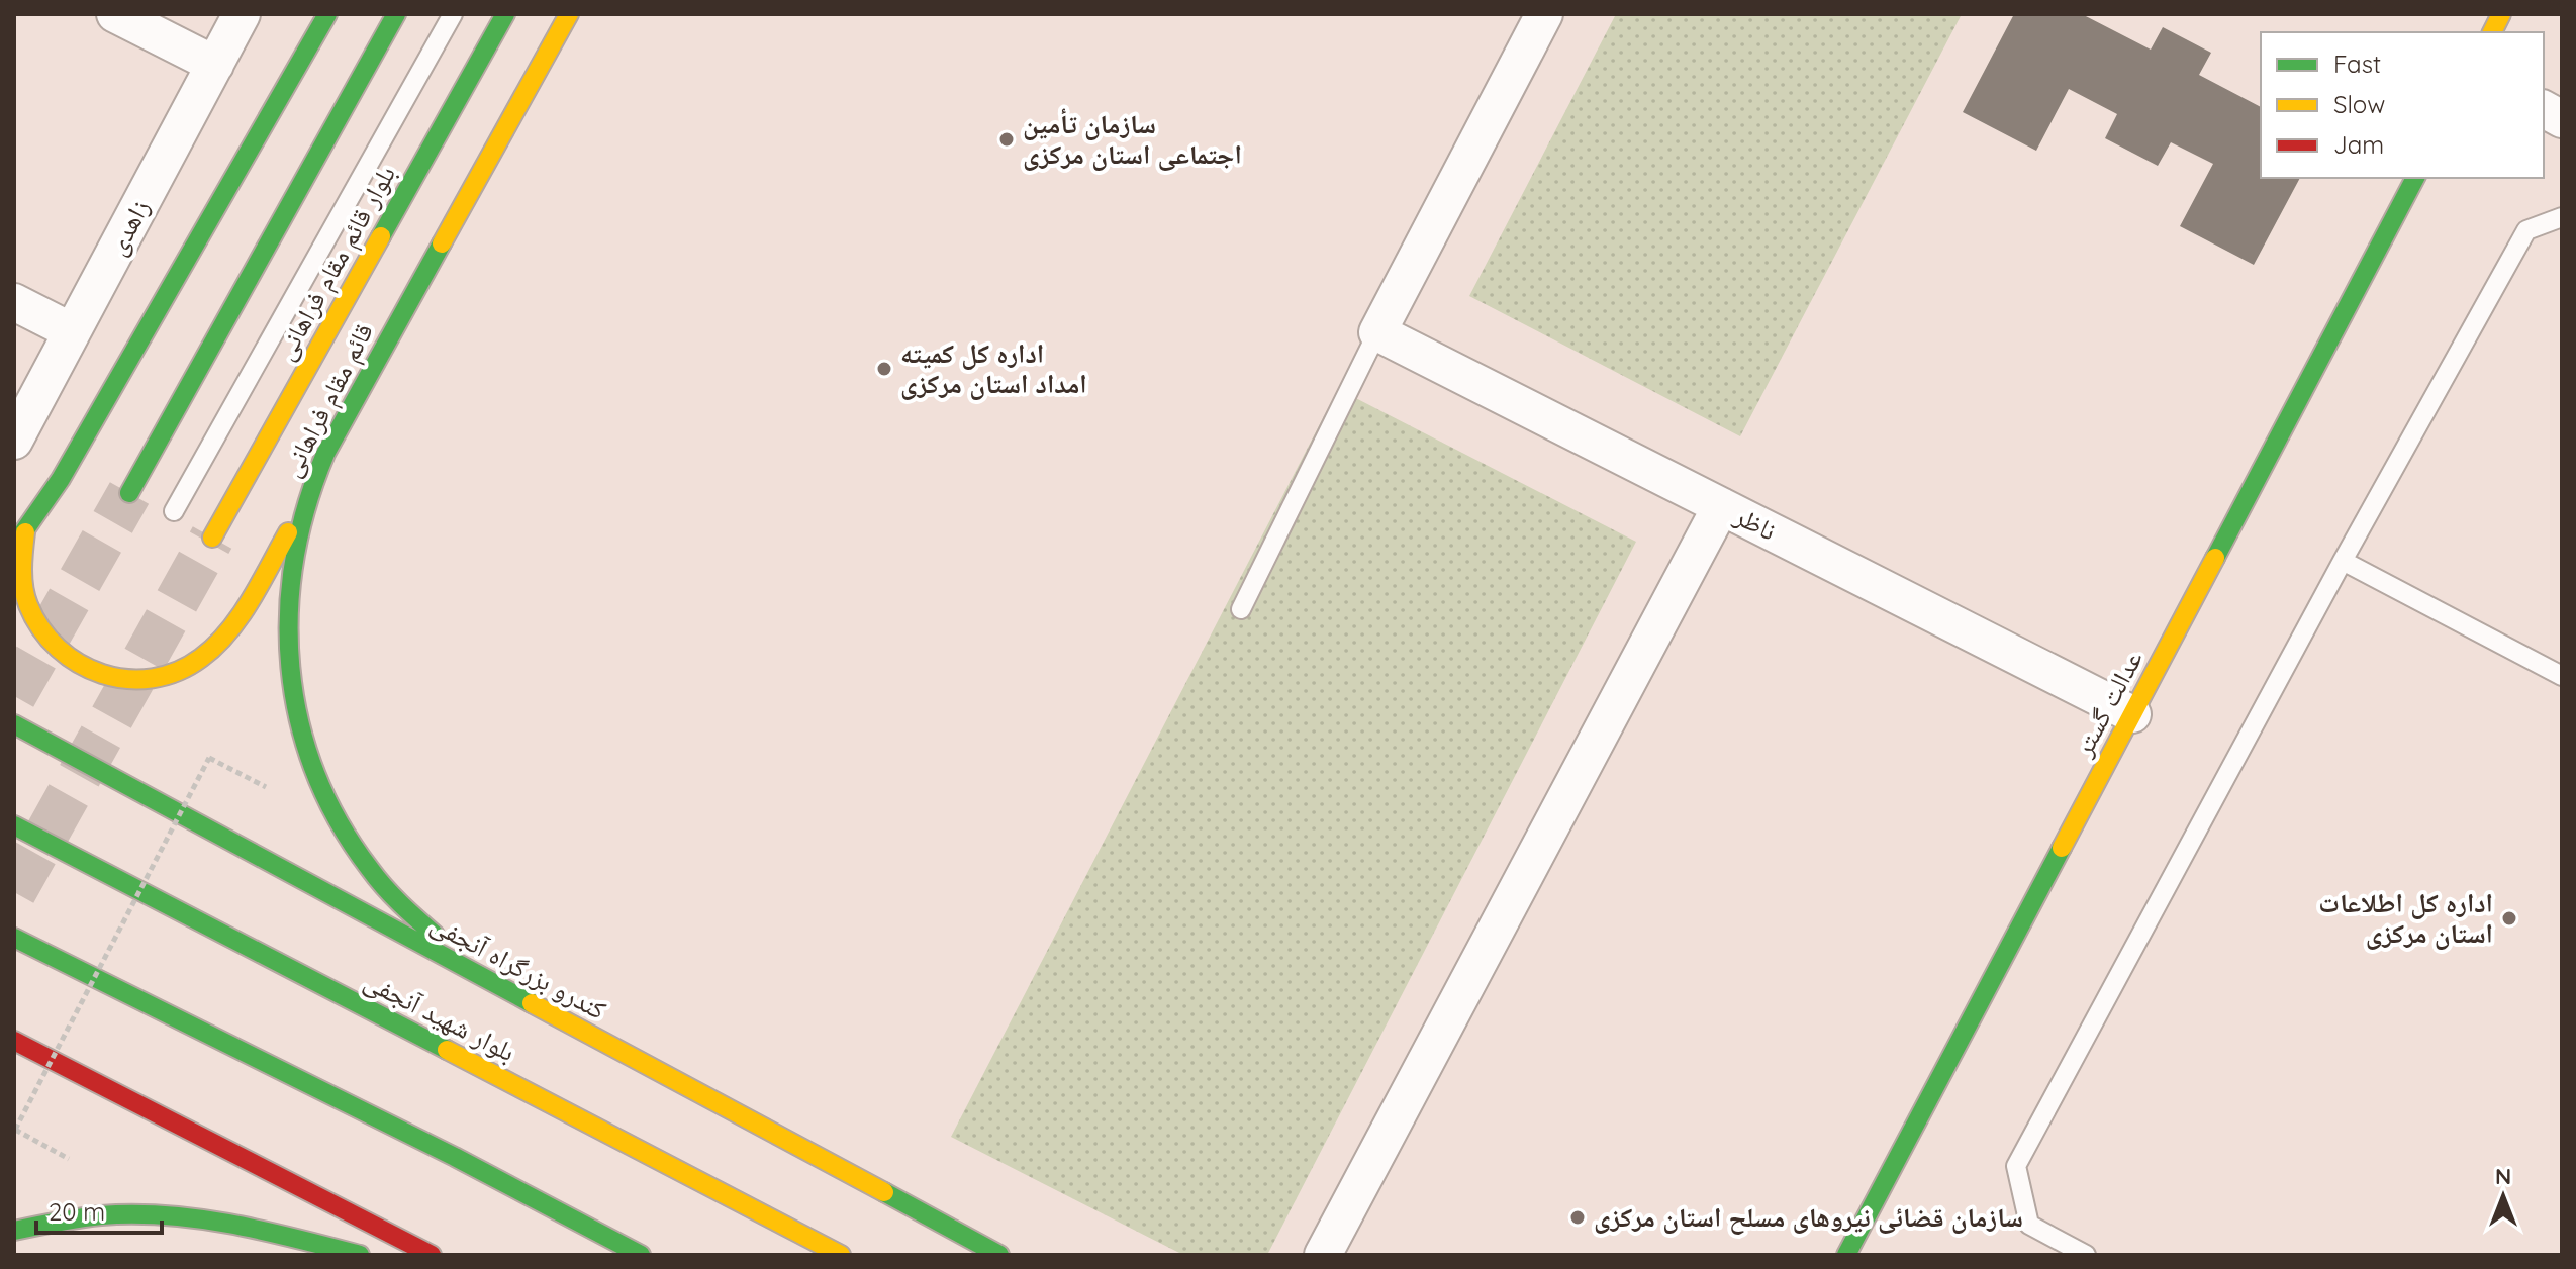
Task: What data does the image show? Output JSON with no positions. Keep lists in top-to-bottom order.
{
  "streets": {
    "main road": [
      "بلوار قائم مقام فراهانی",
      "قائم مقام فراهانی",
      "عدالت گستر",
      "کندرو بزرگراه آنجفی",
      "بلوار شهید آنجفی"
    ],
    "street": ["زاهدی", "ناظر"]
  },
  "crossings": [
    ["قائم مقام فراهانی", "کندرو بزرگراه آنجفی"],
    ["ناظر", "عدالت گستر"]
  ],
  "places": [
    "سازمان تأمین اجتماعی استان مرکزی",
    "اداره کل کمیته امداد استان مرکزی",
    "اداره کل اطلاعات استان مرکزی",
    "سازمان قضائی نیروهای مسلح استان مرکزی"
  ],
  "legend": ["Fast", "Slow", "Jam"],
  "scale_bar": "20 m",
  "north": "top"
}
